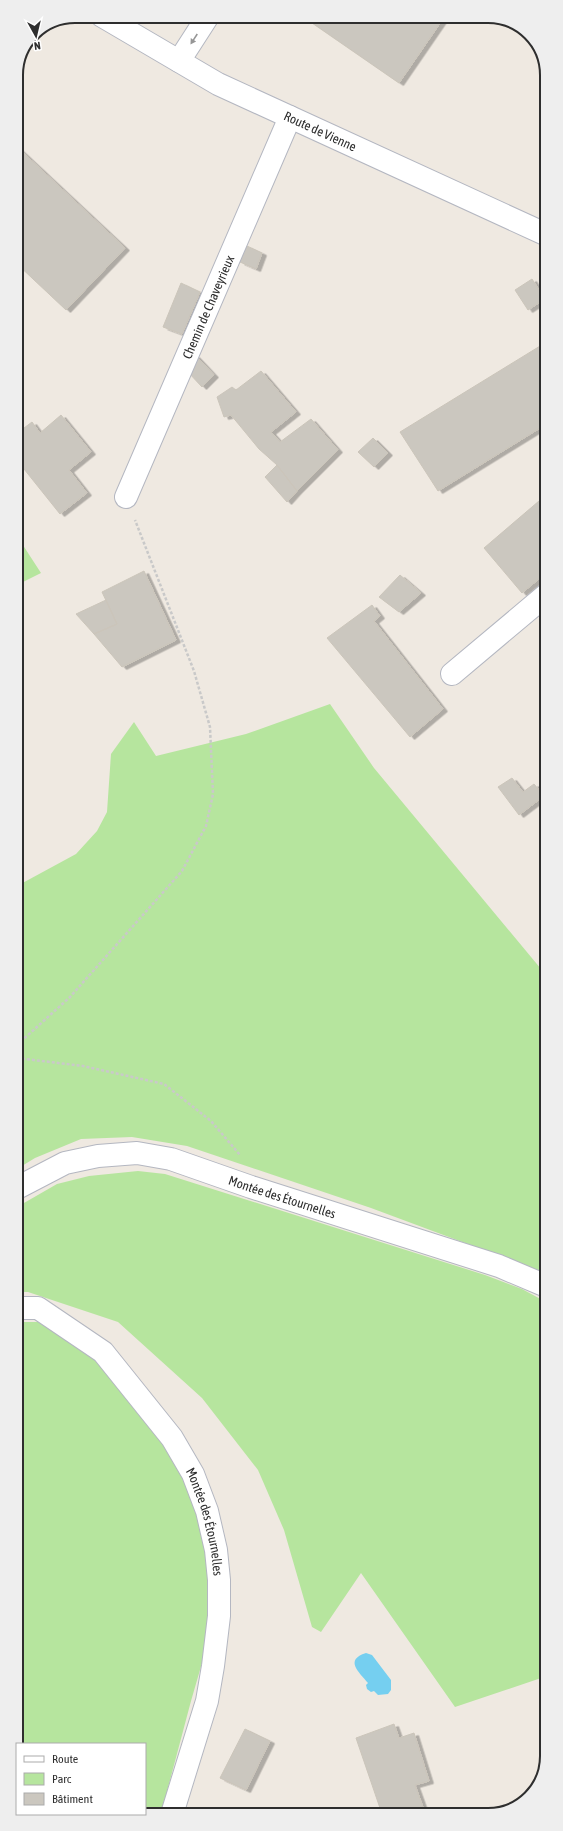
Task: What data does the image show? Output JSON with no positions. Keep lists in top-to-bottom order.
{
  "streets": {
    "street": ["Route de Vienne", "Chemin de Chaveyrieux", "Montée des Étournelles"]
  },
  "crossings": [
    ["Route de Vienne", "Chemin de Chaveyrieux"]
  ],
  "legend": ["Route", "Parc", "Bâtiment"],
  "north": "bottom"
}
